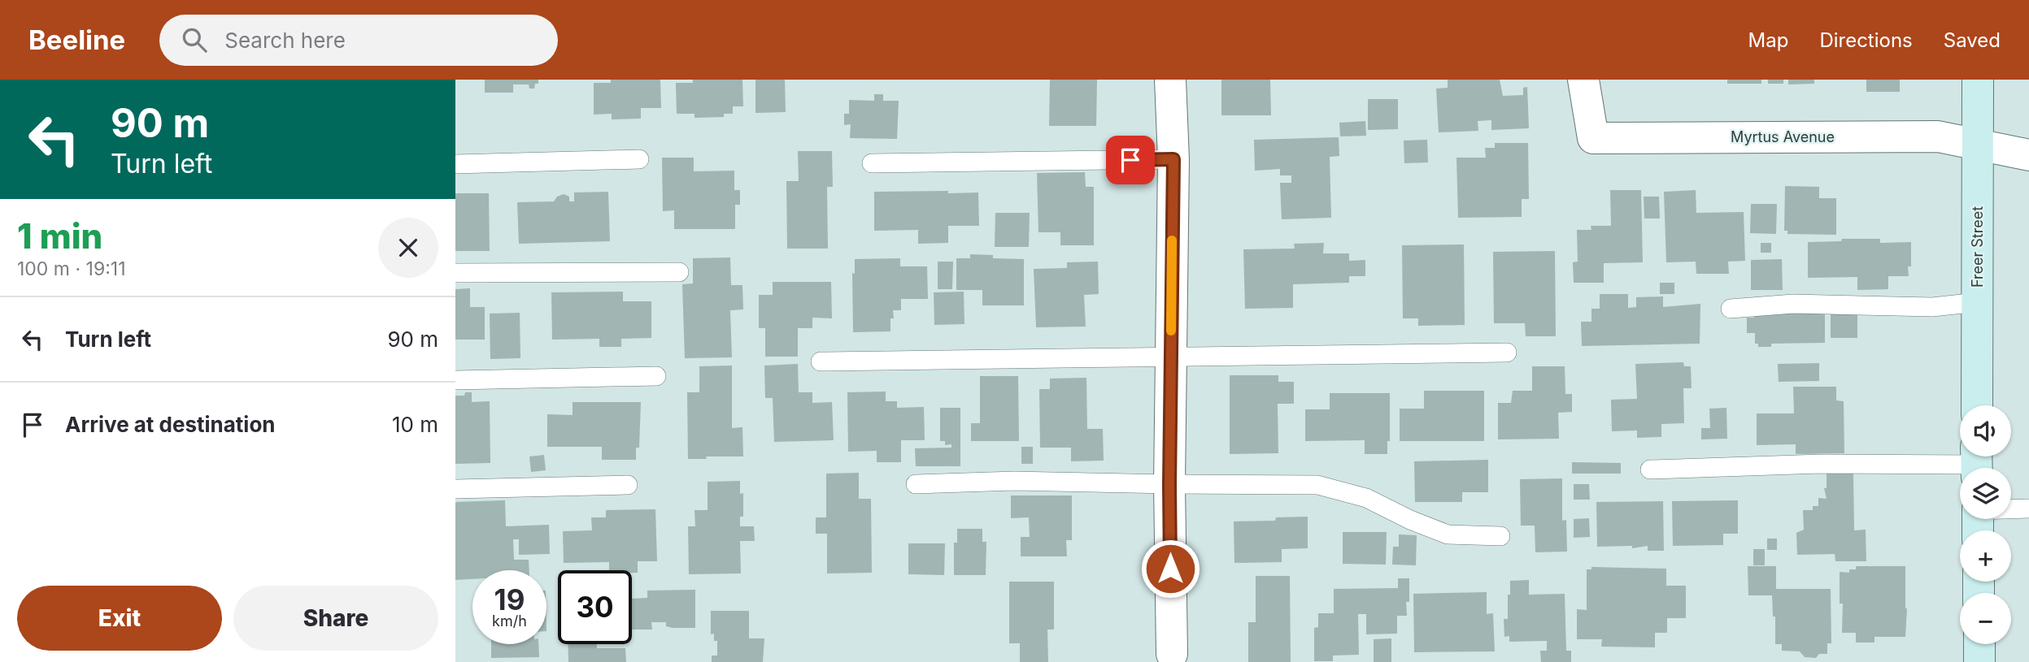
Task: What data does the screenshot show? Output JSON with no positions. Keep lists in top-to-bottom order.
{
  "streets": {
    "street": ["Myrtus Avenue", "Freer Street"]
  },
  "crossings": [
    ["Myrtus Avenue", "Freer Street"]
  ],
  "page": {
    "header": "Beeline",
    "search": "Search here",
    "nav": ["Map", "Directions", "Saved"],
    "turn": ["90 m", "Turn left"],
    "heading": ["1 min", "100 m · 19:11"],
    "list": [
      {
        "name": "Turn left",
        "value": "90 m"
      },
      {
        "name": "Arrive at destination",
        "value": "10 m"
      }
    ],
    "map_buttons": ["+", "−"],
    "speed": "19 km/h",
    "limit": "30",
    "buttons": ["Exit", "Share"]
  }
}
